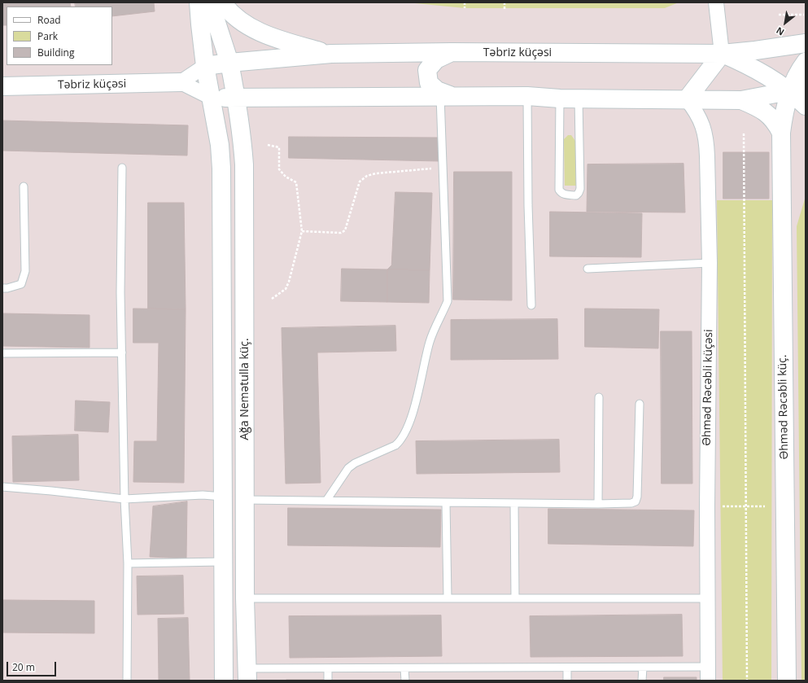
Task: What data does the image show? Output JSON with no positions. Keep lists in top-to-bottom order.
{
  "streets": {
    "main road": ["Təbriz küçəsi", "Ağa Nemətulla küç.", "Əhməd Rəcəbli küç."],
    "street": ["Əhməd Rəcəbli küçəsi"]
  },
  "crossings": [
    ["Təbriz küçəsi", "Ağa Nemətulla küç."]
  ],
  "legend": ["Road", "Park", "Building"],
  "scale_bar": "20 m",
  "north": "bottom left"
}
